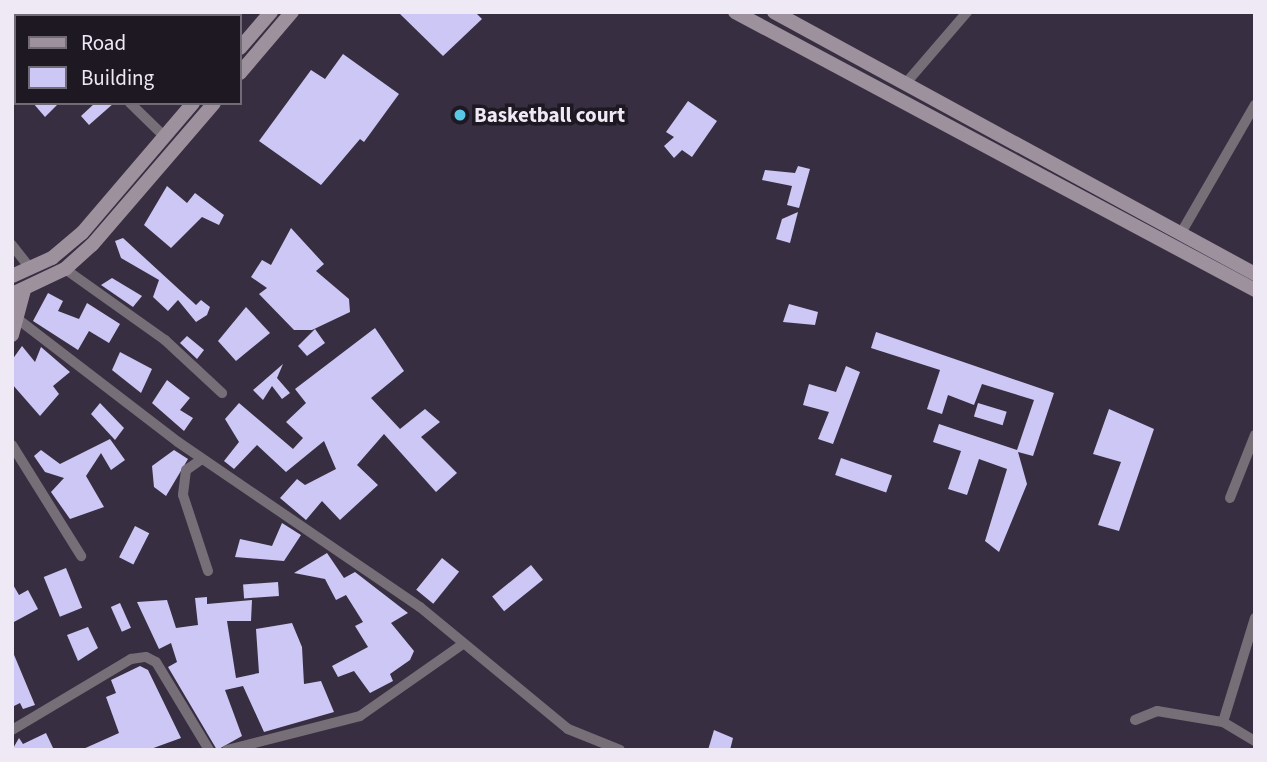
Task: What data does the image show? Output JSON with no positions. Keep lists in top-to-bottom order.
{
  "places": ["Basketball court"],
  "legend": ["Road", "Building"]
}
